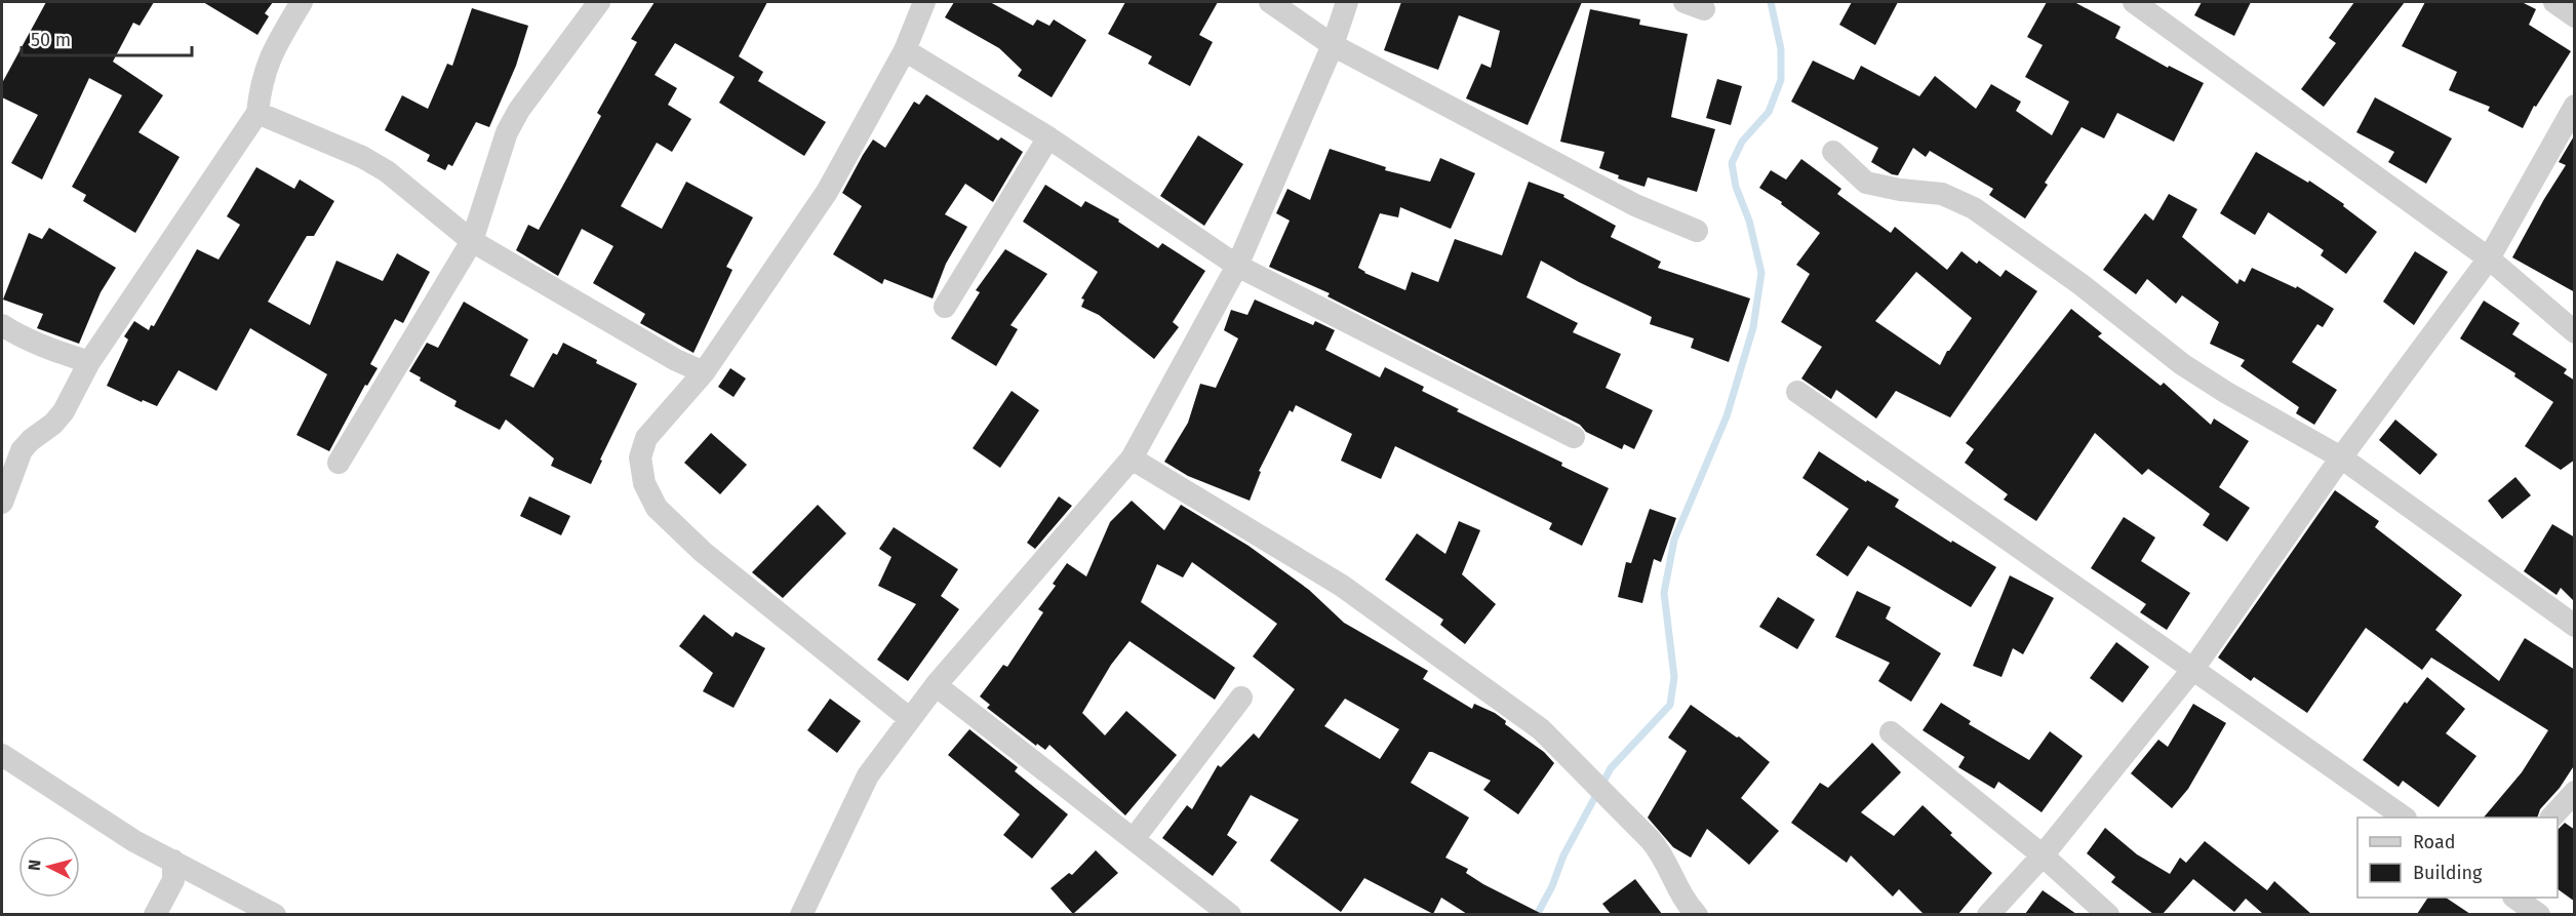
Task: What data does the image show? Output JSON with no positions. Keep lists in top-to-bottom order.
{
  "legend": ["Road", "Building"],
  "scale_bar": "50 m",
  "north": "left"
}
